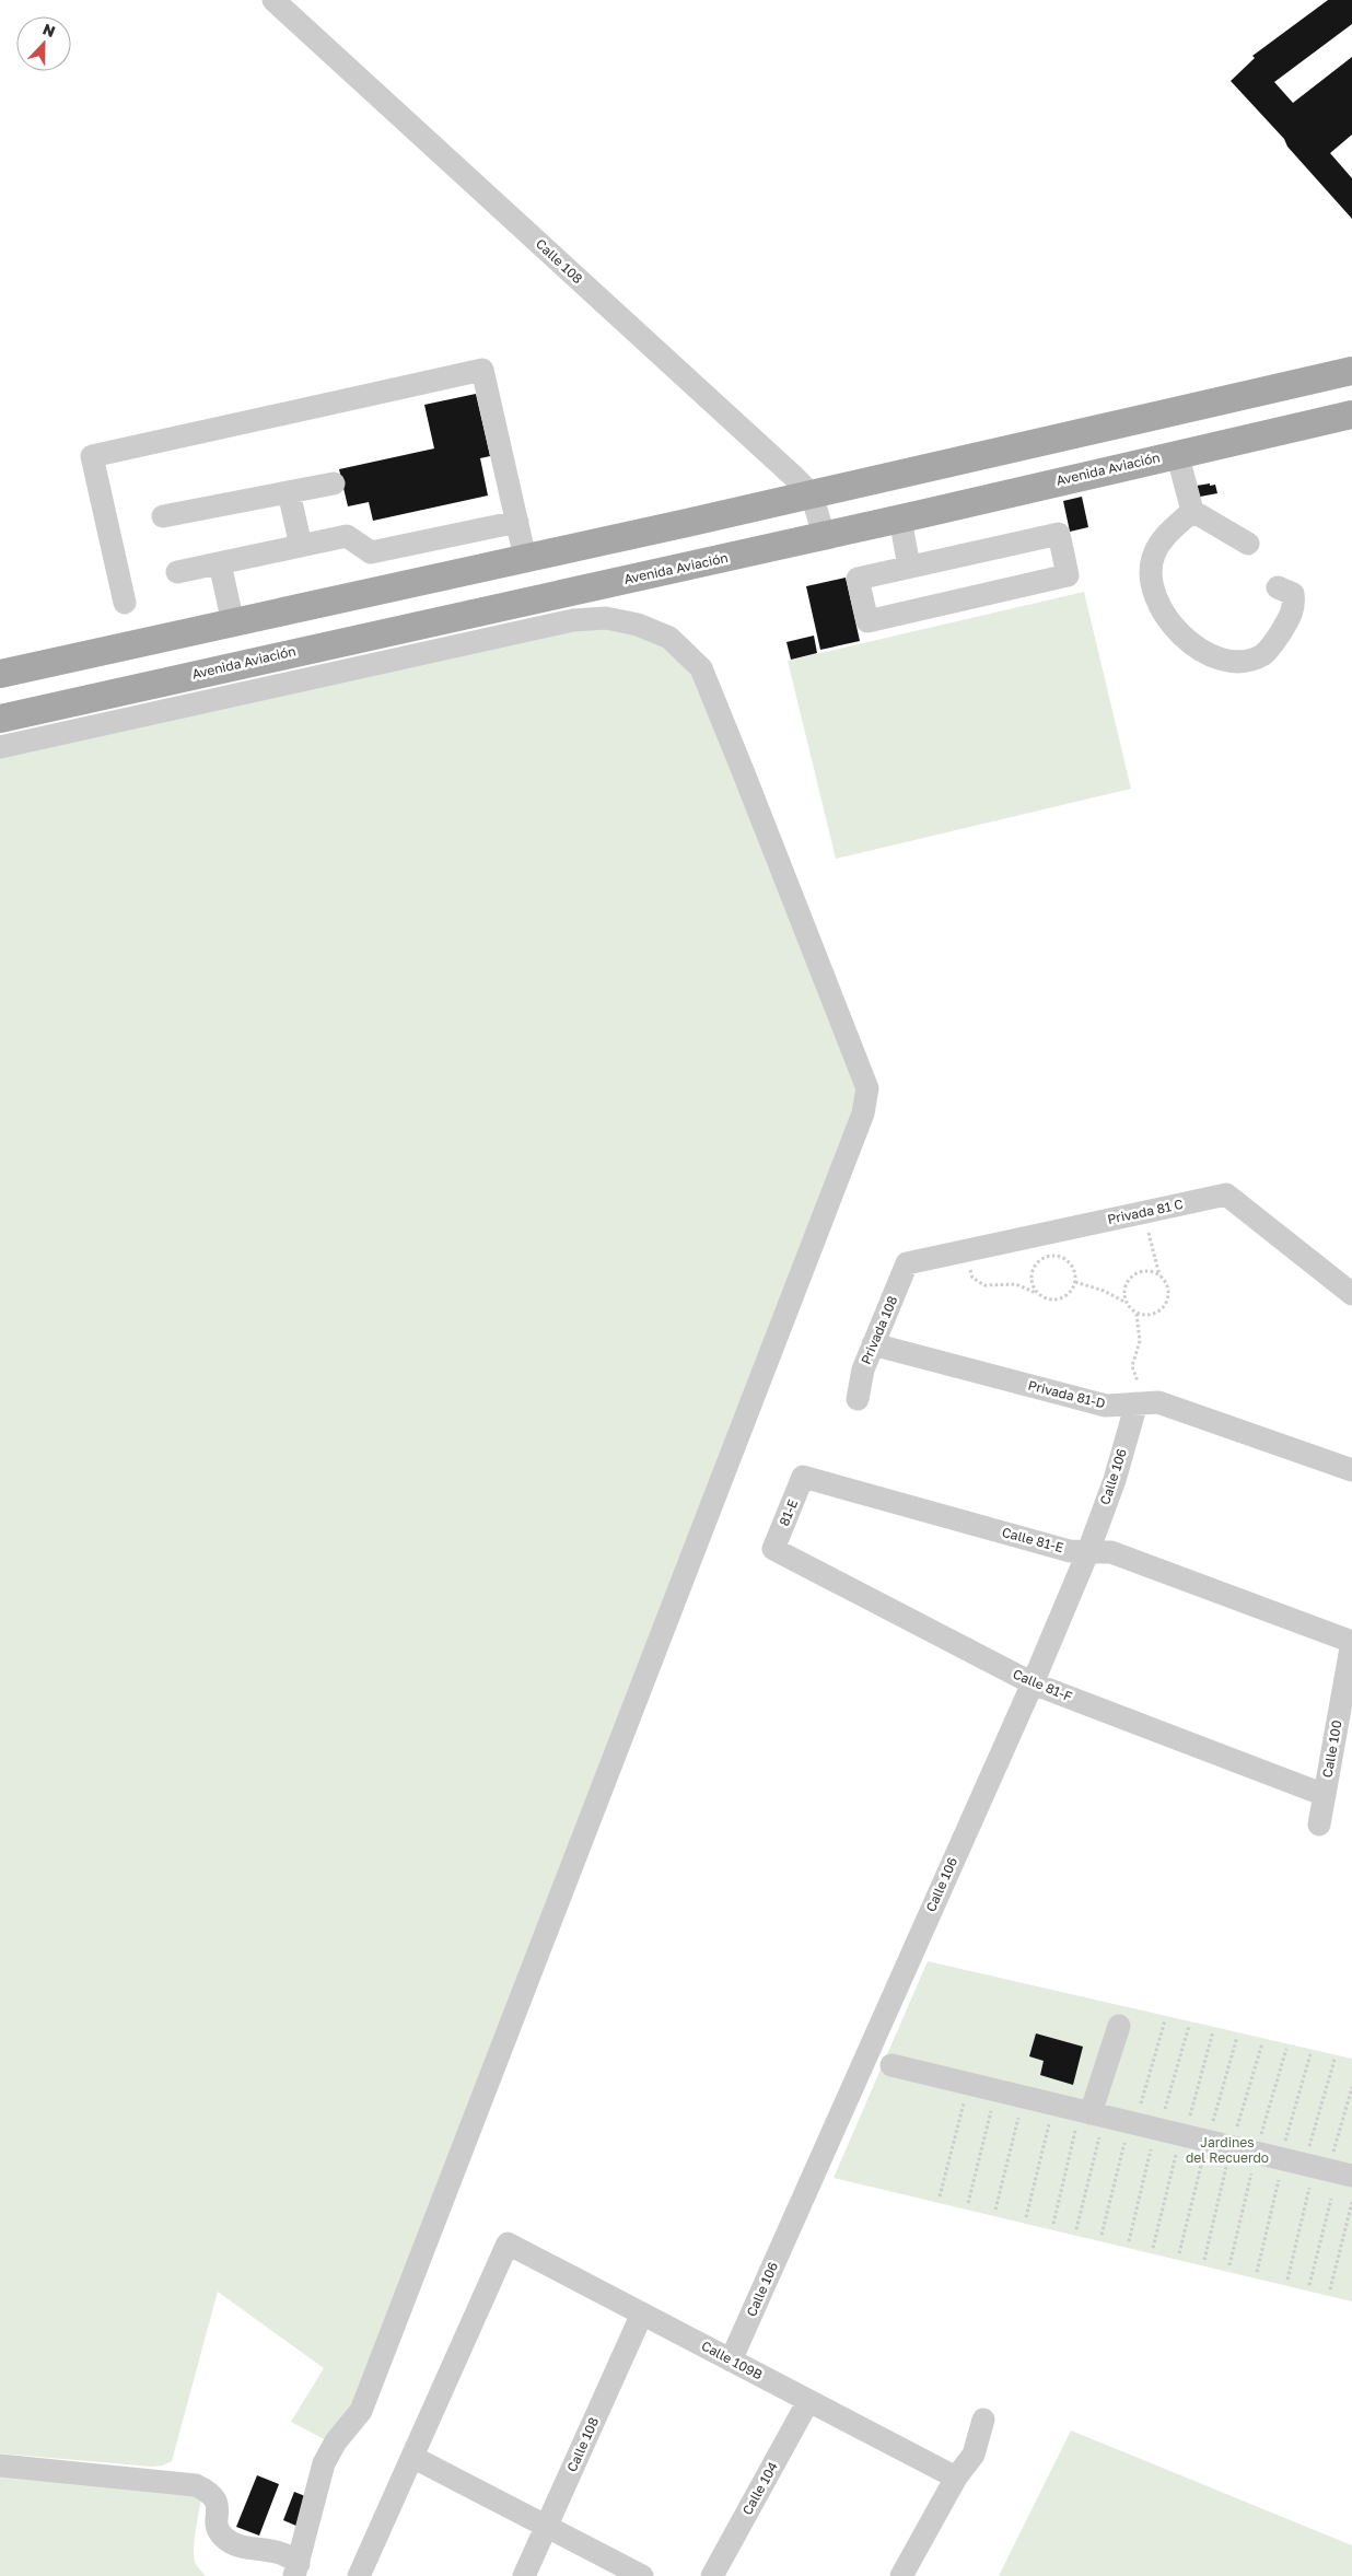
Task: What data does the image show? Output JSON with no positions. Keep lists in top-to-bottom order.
{
  "streets": {
    "main road": ["Avenida Aviación"],
    "street": [
      "Calle 108",
      "Privada 81 C",
      "Privada 108",
      "Privada 81-D",
      "Calle 106",
      "81-E",
      "Calle 81-E",
      "Calle 81-F",
      "Calle 100",
      "Calle 109B",
      "Calle 104"
    ]
  },
  "crossings": [
    ["Calle 108", "Calle 109B"],
    ["Privada 81 C", "Privada 108"],
    ["Privada 108", "Privada 81-D"],
    ["Privada 81-D", "Calle 106"],
    ["Calle 106", "Calle 81-E"],
    ["Calle 106", "Calle 81-F"],
    ["Calle 106", "Calle 109B"],
    ["81-E", "Calle 81-E"],
    ["81-E", "Calle 81-F"],
    ["Calle 81-E", "Calle 100"],
    ["Calle 81-F", "Calle 100"],
    ["Calle 109B", "Calle 104"]
  ],
  "parks": ["Jardines del Recuerdo"],
  "north": "top"
}
